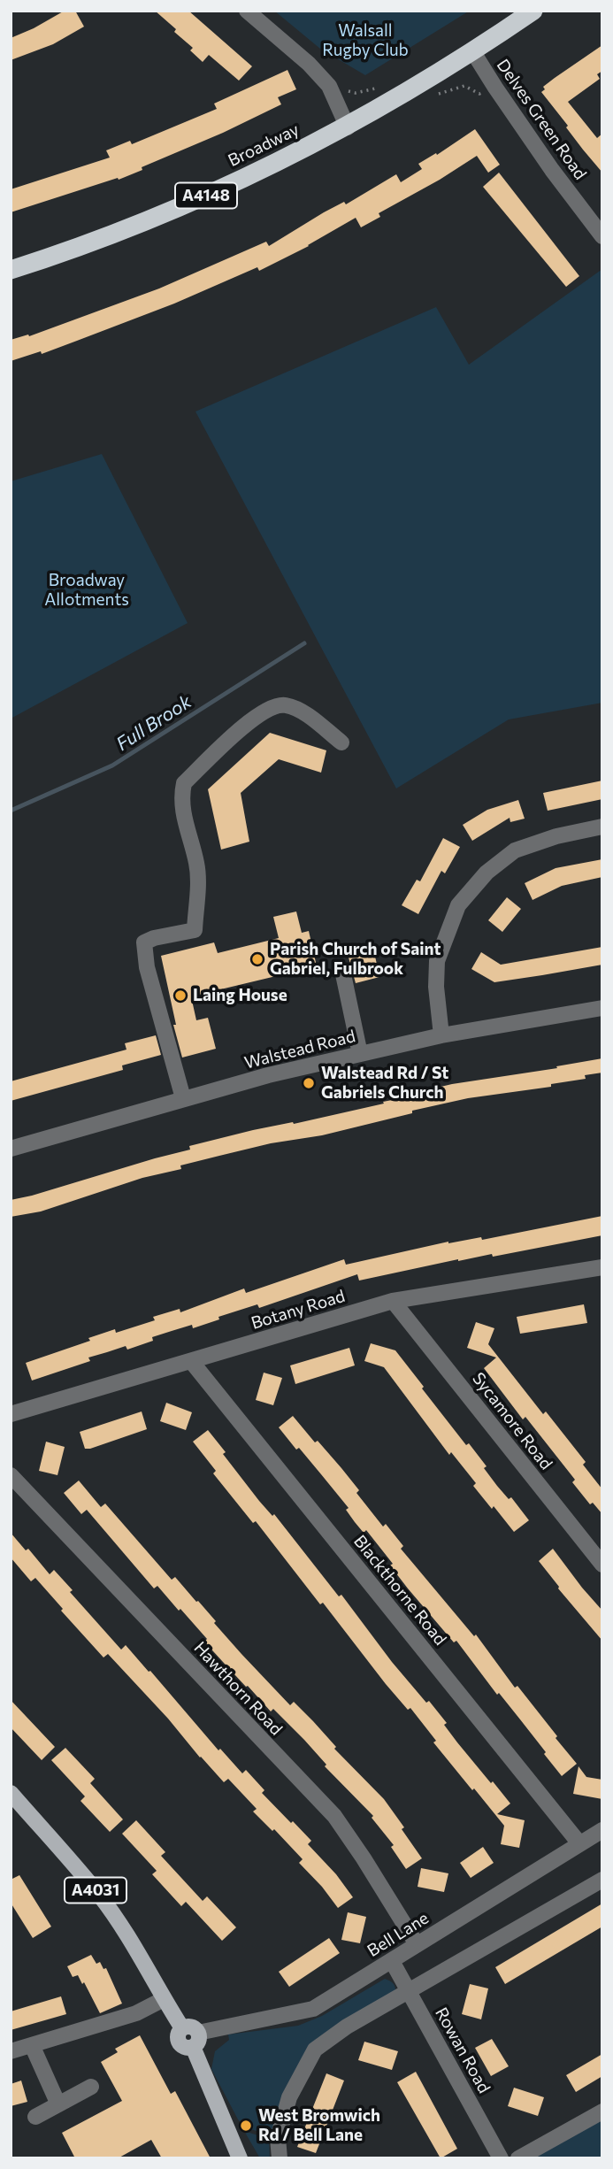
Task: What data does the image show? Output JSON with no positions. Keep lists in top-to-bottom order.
{
  "streets": {
    "highway": ["Broadway", "A4148"],
    "main road": ["A4031"],
    "street": [
      "Delves Green Road",
      "Walstead Road",
      "Botany Road",
      "Sycamore Road",
      "Blackthorne Road",
      "Hawthorn Road",
      "Bell Lane",
      "Rowan Road"
    ]
  },
  "crossings": [
    ["Delves Green Road", "A4148"],
    ["Broadway", "A4148"],
    ["Botany Road", "Sycamore Road"],
    ["Botany Road", "Blackthorne Road"],
    ["Blackthorne Road", "Bell Lane"],
    ["Hawthorn Road", "Bell Lane"],
    ["A4031", "Bell Lane"],
    ["Bell Lane", "Rowan Road"]
  ],
  "water": ["Full Brook"],
  "parks": ["Walsall Rugby Club", "Broadway Allotments"],
  "places": [
    "Parish Church of Saint Gabriel, Fulbrook",
    "Laing House",
    "Walstead Rd / St Gabriels Church",
    "West Bromwich Rd / Bell Lane"
  ]
}
